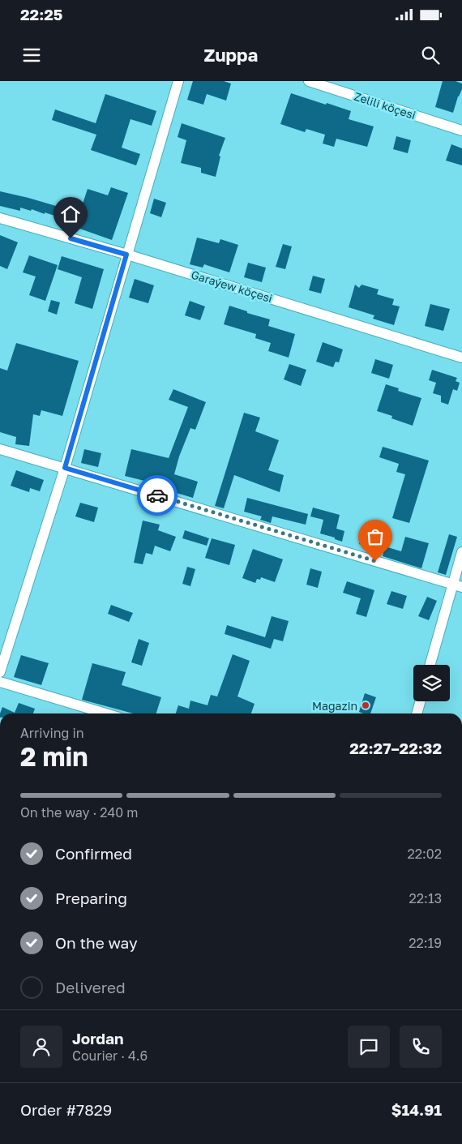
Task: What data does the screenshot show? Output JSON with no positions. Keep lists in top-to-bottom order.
{
  "streets": {
    "street": ["Zelili köçesi", "Garaýew köçesi"]
  },
  "places": ["Magazin"],
  "page": {
    "status": "22:25",
    "header": "Zuppa",
    "heading": ["2 min", "Arriving in", "22:27–22:32"],
    "panel": [
      "Jordan",
      "Courier · 4.6",
      "Order #7829",
      "$14.91"
    ],
    "bar": "On the way · 240 m",
    "list": [
      ["Confirmed", "22:02"],
      ["Preparing", "22:13"],
      ["On the way", "22:19"],
      "Delivered"
    ]
  }
}
